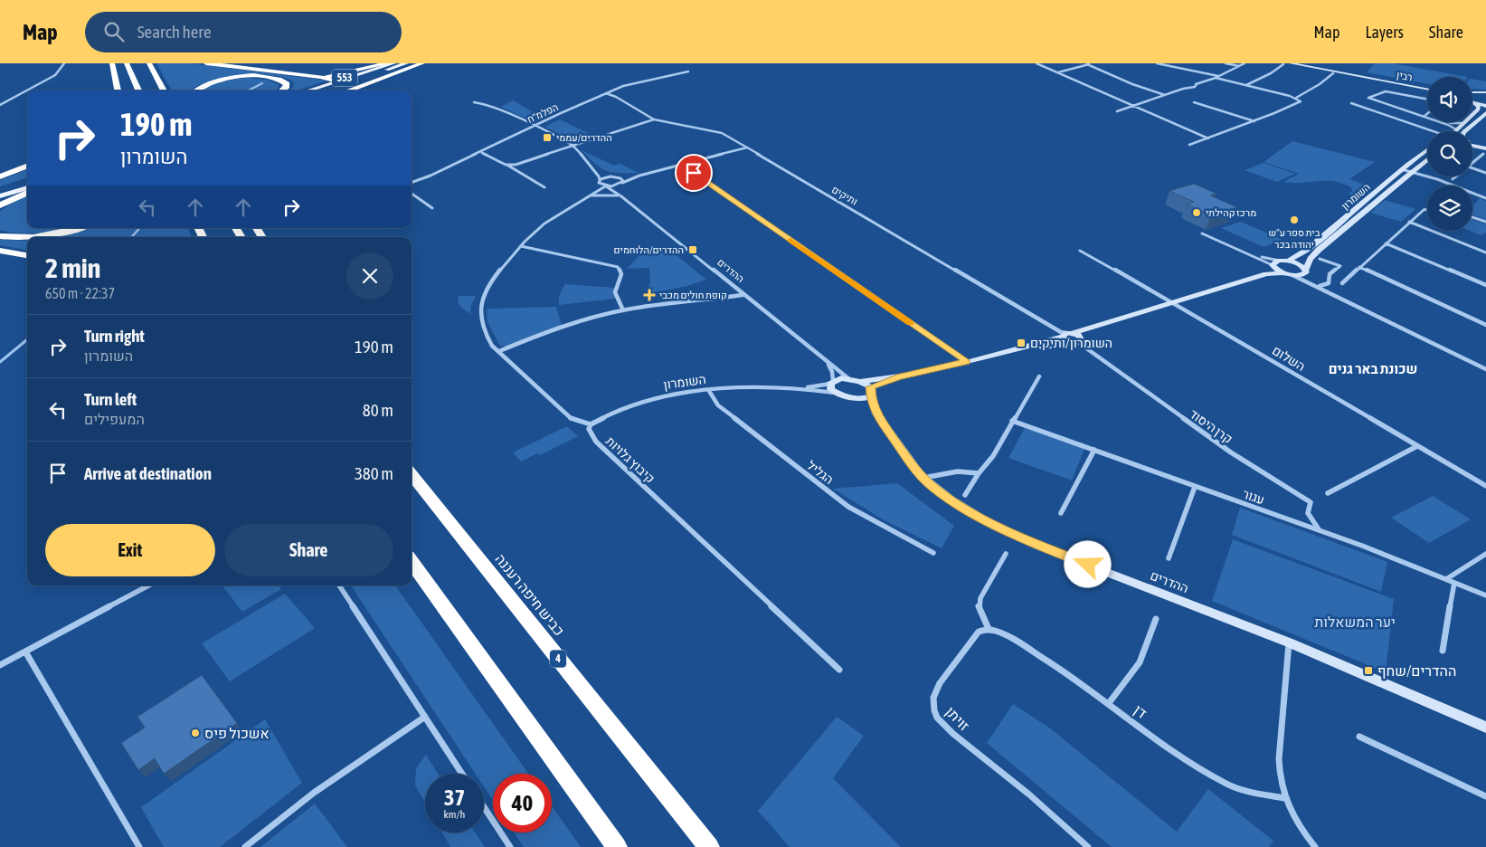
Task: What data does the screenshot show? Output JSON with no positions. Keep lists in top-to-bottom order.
{
  "streets": {
    "highway": ["כביש חיפה רעננה", "4"],
    "main road": ["553"],
    "street": [
      "רבין",
      "הפלמ\"ח",
      "ותיקים",
      "השומרון",
      "ההדרים",
      "השלום",
      "קרן היסוד",
      "קיבוץ גלויות",
      "הגליל",
      "עגור",
      "דן",
      "זויתן"
    ]
  },
  "crossings": [
    ["הפלמ\"ח", "ותיקים"],
    ["ותיקים", "קרן היסוד"],
    ["השומרון", "קיבוץ גלויות"],
    ["השומרון", "הגליל"],
    ["קרן היסוד", "עגור"],
    ["דן", "זויתן"]
  ],
  "districts": ["שכונת באר גנים"],
  "parks": ["יער המשאלות"],
  "places": {
    "transit": [
      "ההדרים/עממי",
      "ההדרים/הלוחמים",
      "השומרון/ותיקים",
      "ההדרים/שחף"
    ],
    "other": ["מרכז קהילתי", "בית ספר ע\"ש יהודה בכר", "אשכול פיס"],
    "health": ["קופת חולים מכבי"]
  },
  "page": {
    "header": "Map",
    "search": "Search here",
    "nav": ["Map", "Layers", "Share"],
    "turn": ["190 m", "השומרון"],
    "heading": ["2 min", "650 m · 22:37"],
    "list": [
      {
        "name": "Turn right",
        "note": "השומרון",
        "value": "190 m"
      },
      {
        "name": "Turn left",
        "note": "המעפילים",
        "value": "80 m"
      },
      {
        "name": "Arrive at destination",
        "value": "380 m"
      }
    ],
    "buttons": ["Exit", "Share"],
    "speed": "37 km/h",
    "limit": "40"
  }
}
